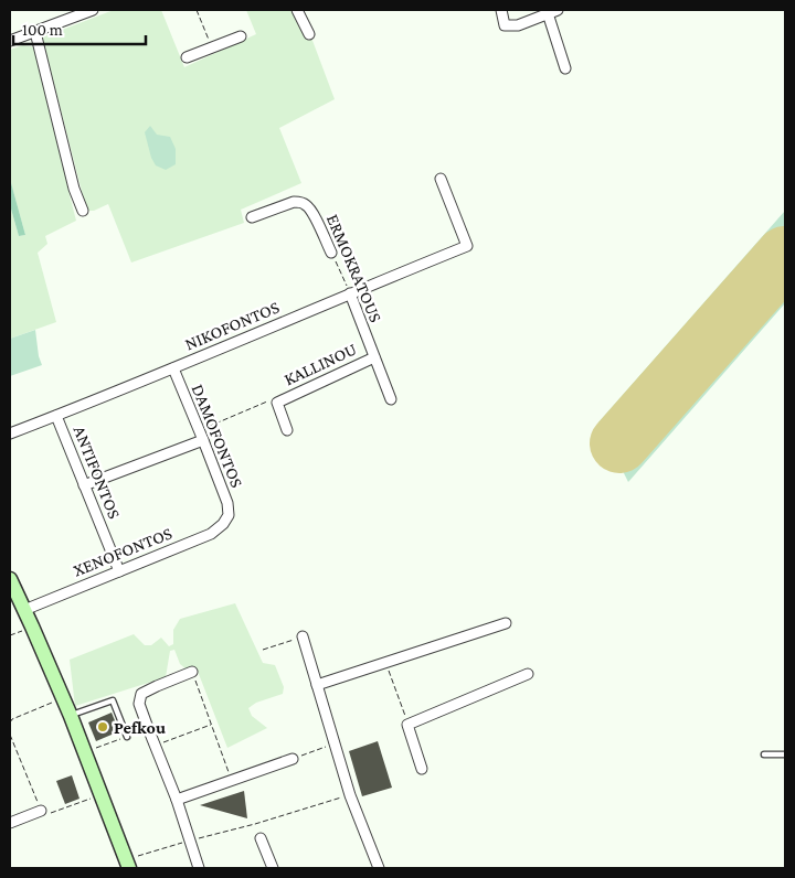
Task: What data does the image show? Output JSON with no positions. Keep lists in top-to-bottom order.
{
  "streets": {
    "street": [
      "ERMOKRATOUS",
      "NIKOFONTOS",
      "KALLINOU",
      "DAMOFONTOS",
      "ANTIFONTOS",
      "XENOFONTOS"
    ]
  },
  "crossings": [
    ["ERMOKRATOUS", "NIKOFONTOS"],
    ["ERMOKRATOUS", "KALLINOU"],
    ["NIKOFONTOS", "DAMOFONTOS"],
    ["NIKOFONTOS", "ANTIFONTOS"],
    ["DAMOFONTOS", "XENOFONTOS"],
    ["ANTIFONTOS", "XENOFONTOS"]
  ],
  "places": ["Pefkou"],
  "scale_bar": "100 m"
}
